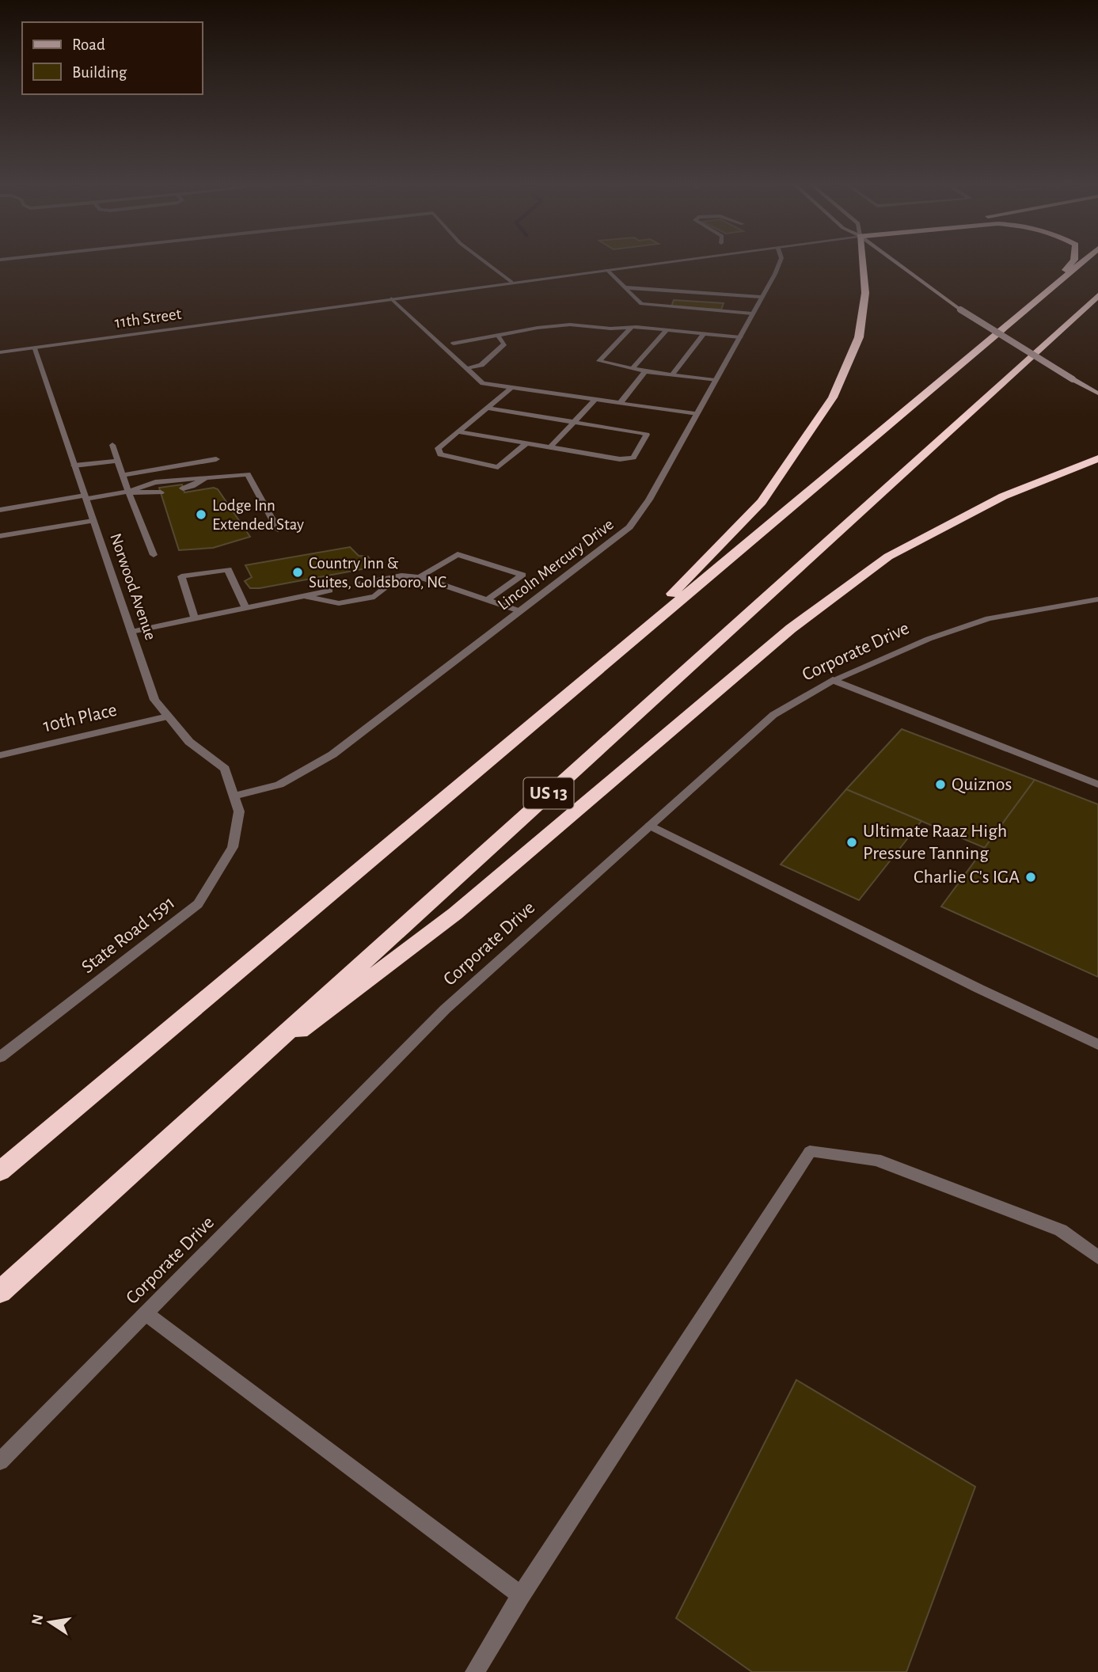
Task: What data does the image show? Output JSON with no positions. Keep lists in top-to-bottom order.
{
  "streets": {
    "highway": ["US 13"],
    "street": [
      "11th Street",
      "Lincoln Mercury Drive",
      "Norwood Avenue",
      "Corporate Drive",
      "10th Place",
      "State Road 1591"
    ]
  },
  "crossings": [
    ["11th Street", "Norwood Avenue"],
    ["Lincoln Mercury Drive", "Norwood Avenue"],
    ["Norwood Avenue", "10th Place"],
    ["Norwood Avenue", "State Road 1591"]
  ],
  "places": [
    "Lodge Inn Extended Stay",
    "Country Inn & Suites, Goldsboro, NC",
    "Quiznos",
    "Ultimate Raaz High Pressure Tanning",
    "Charlie C's IGA"
  ],
  "legend": ["Road", "Building"],
  "north": "left"
}
